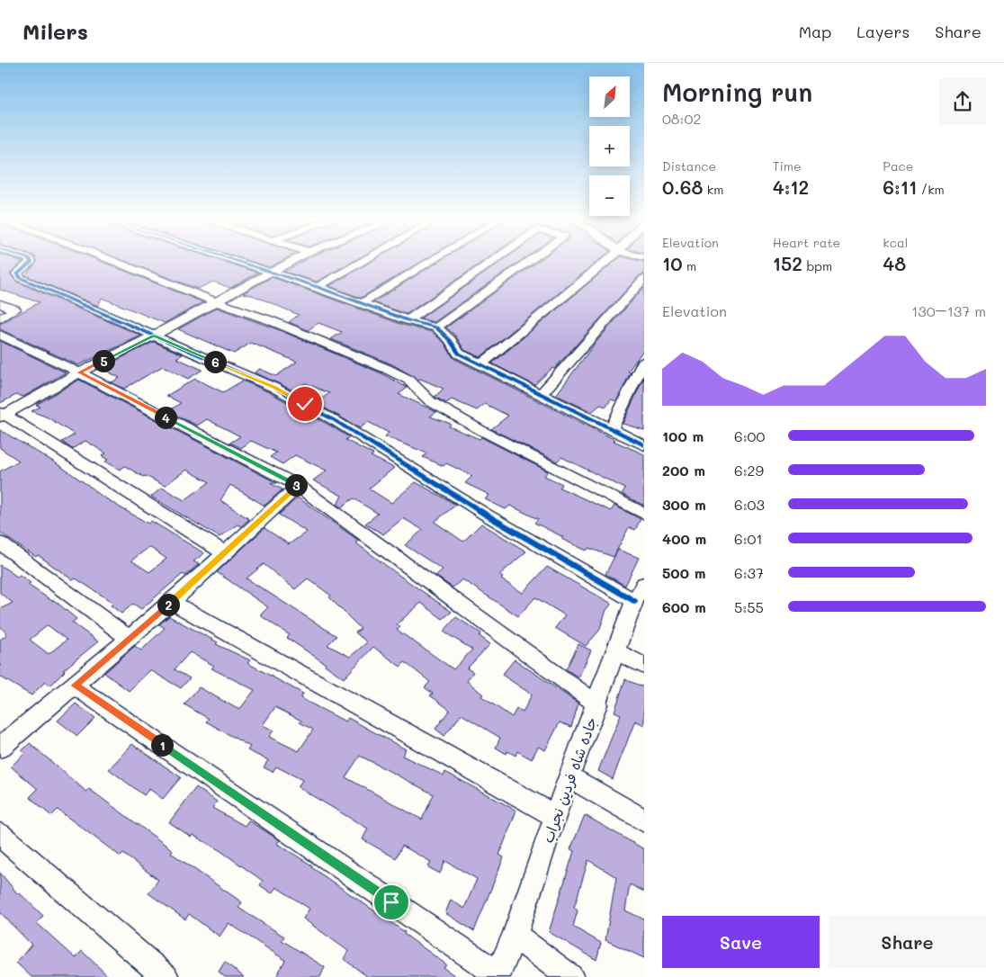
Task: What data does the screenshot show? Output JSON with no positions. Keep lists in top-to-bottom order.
{
  "streets": {
    "street": ["جاده شاه فردین نجراب"]
  },
  "north": "top right",
  "page": {
    "header": "Milers",
    "nav": ["Map", "Layers", "Share"],
    "heading": ["Morning run", "08:02"],
    "map_buttons": ["+", "−"],
    "stats": [
      ["Distance", "0.68 km"],
      ["Time", "4:12"],
      ["Pace", "6:11 /km"],
      ["Elevation", "10 m"],
      ["Heart rate", "152 bpm"],
      ["kcal", "48"]
    ],
    "chart": ["Elevation", "130–137 m"],
    "pins": [
      "5",
      "6",
      "4",
      "3",
      "2",
      "1"
    ],
    "list": [
      {
        "name": "100 m",
        "note": "6:00"
      },
      {
        "name": "200 m",
        "note": "6:29"
      },
      {
        "name": "300 m",
        "note": "6:03"
      },
      {
        "name": "400 m",
        "note": "6:01"
      },
      {
        "name": "500 m",
        "note": "6:37"
      },
      {
        "name": "600 m",
        "note": "5:55"
      }
    ],
    "buttons": ["Save", "Share"]
  }
}
